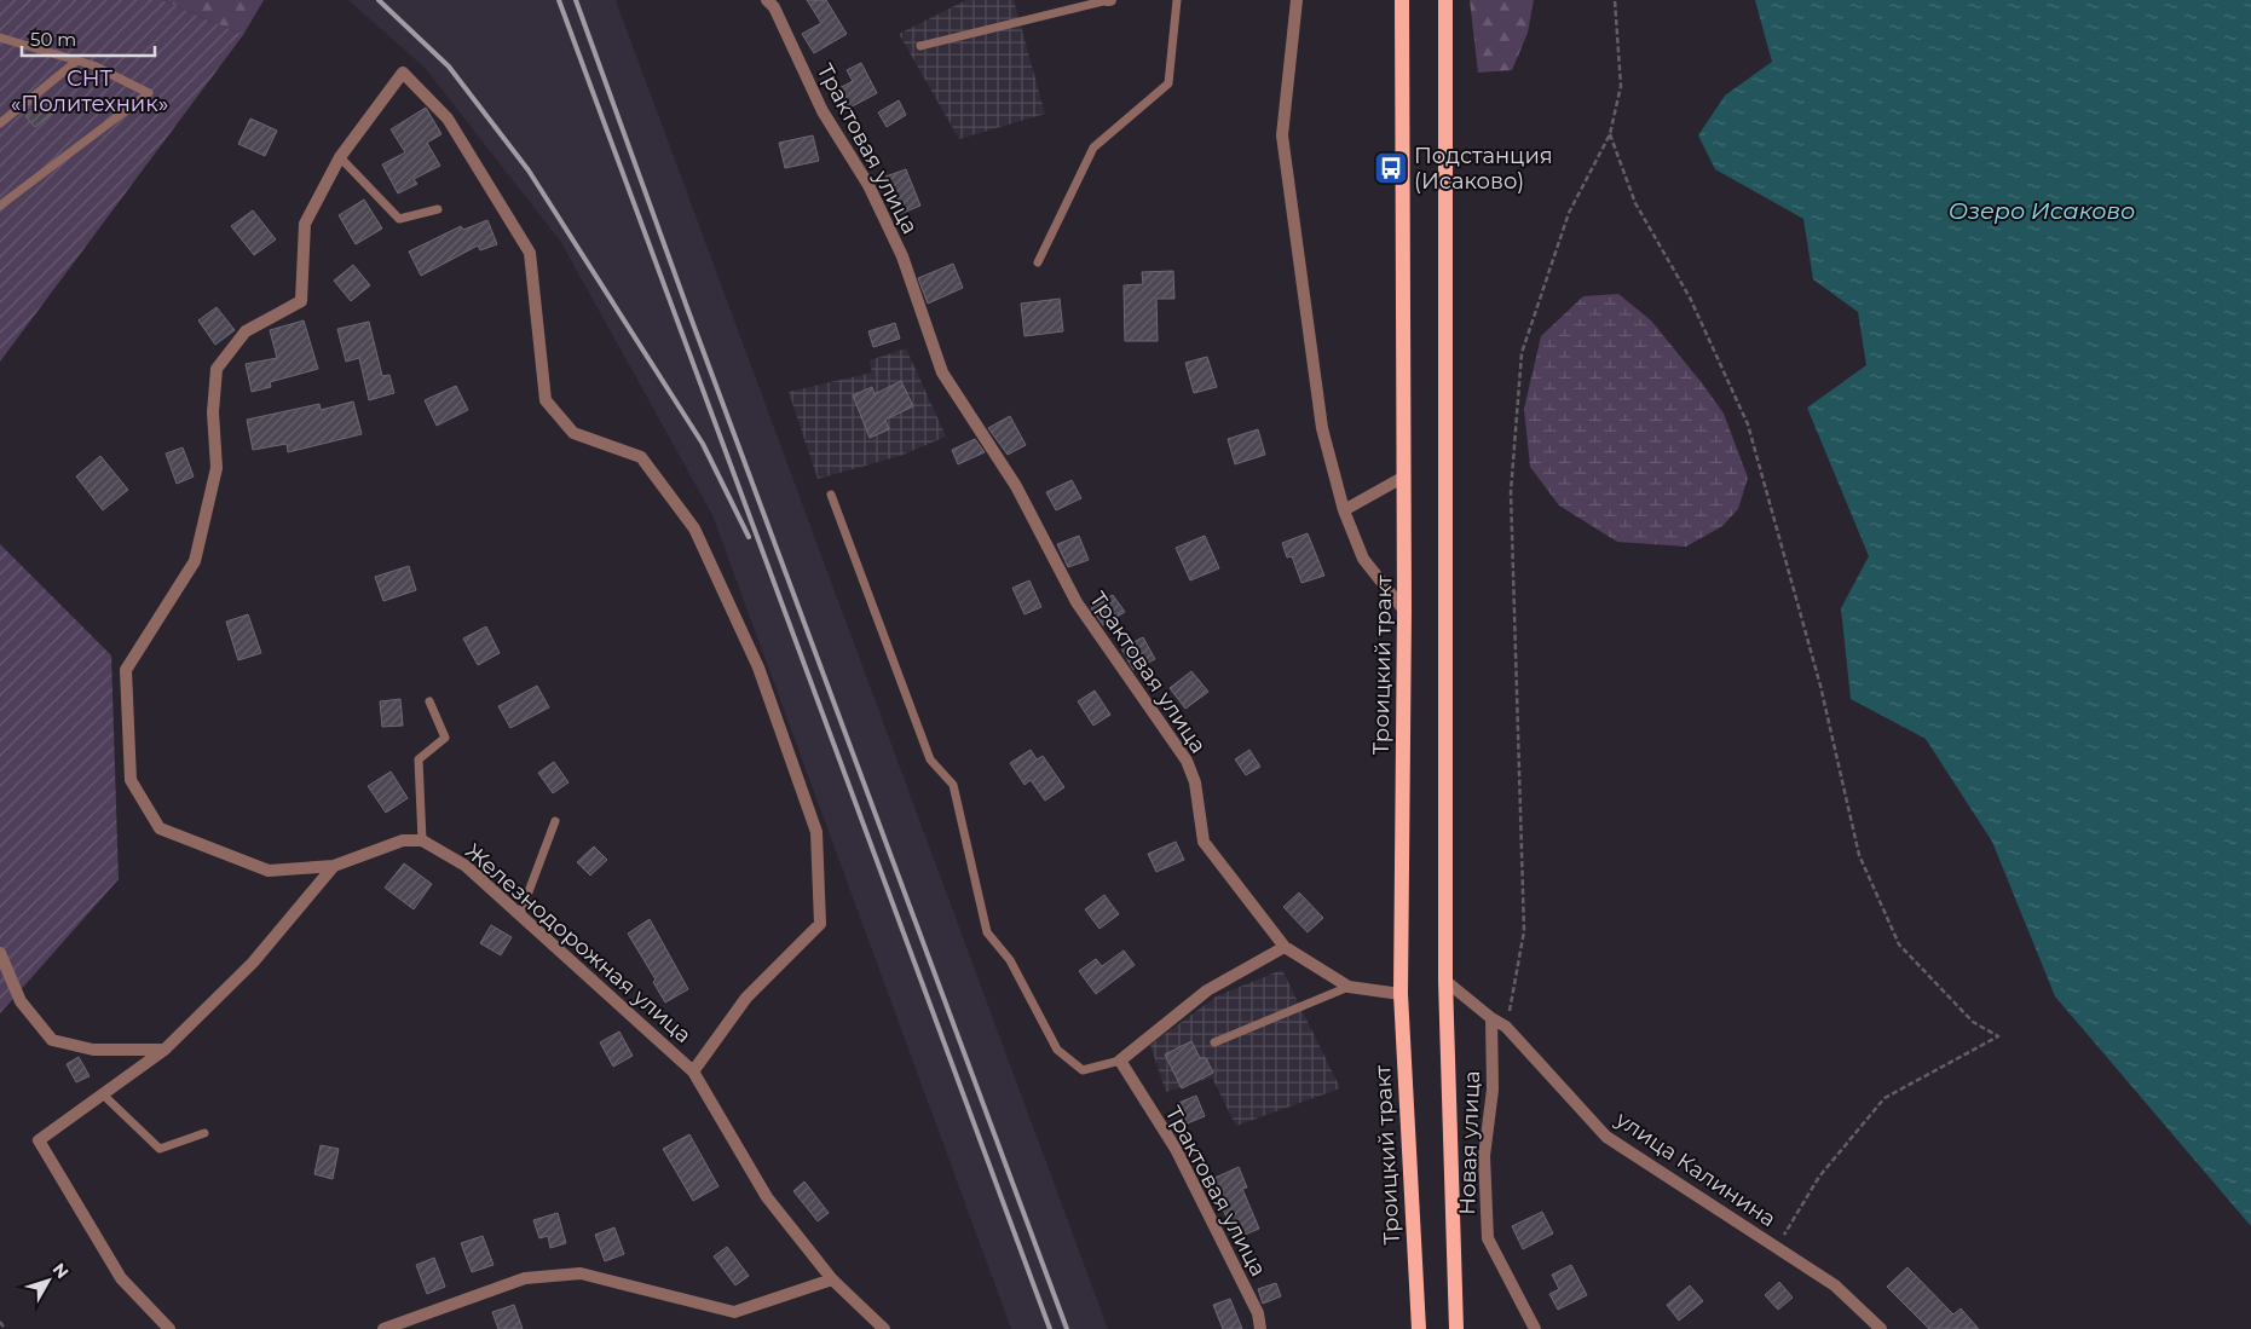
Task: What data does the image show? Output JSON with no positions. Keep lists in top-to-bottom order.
{
  "streets": {
    "main road": ["Троицкий тракт"],
    "street": [
      "Трактовая улица",
      "Железнодорожная улица",
      "Новая улица",
      "улица Калинина"
    ]
  },
  "crossings": [
    ["Новая улица", "улица Калинина"]
  ],
  "water": ["Озеро Исаково"],
  "parks": ["СНТ «Политехник»"],
  "places": {
    "bus stop": ["Подстанция (Исаково)"]
  },
  "scale_bar": "50 m",
  "north": "top right"
}
